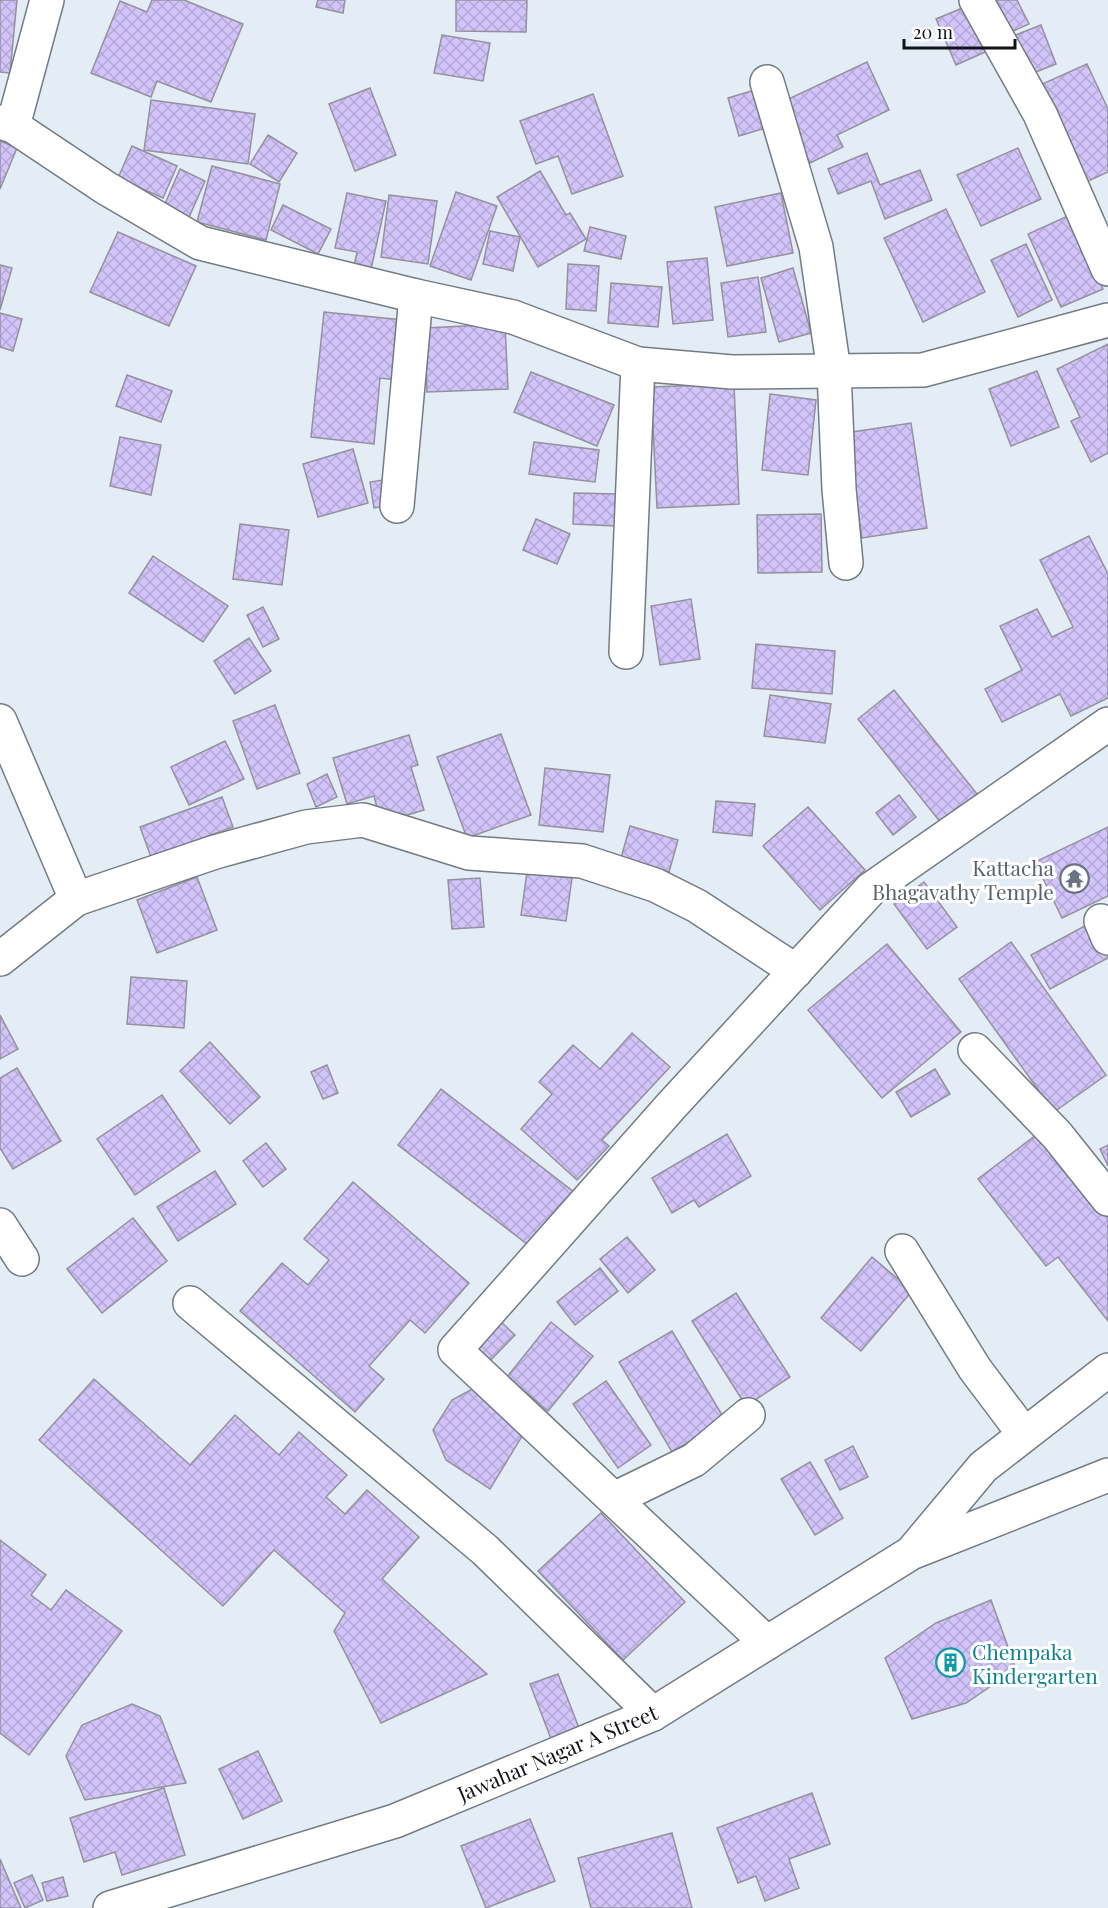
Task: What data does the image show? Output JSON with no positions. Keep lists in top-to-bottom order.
{
  "streets": {
    "street": ["Jawahar Nagar A Street"]
  },
  "places": {
    "temple": ["Kattacha Bhagavathy Temple"],
    "building": ["Chempaka Kindergarten"]
  },
  "scale_bar": "20 m"
}
